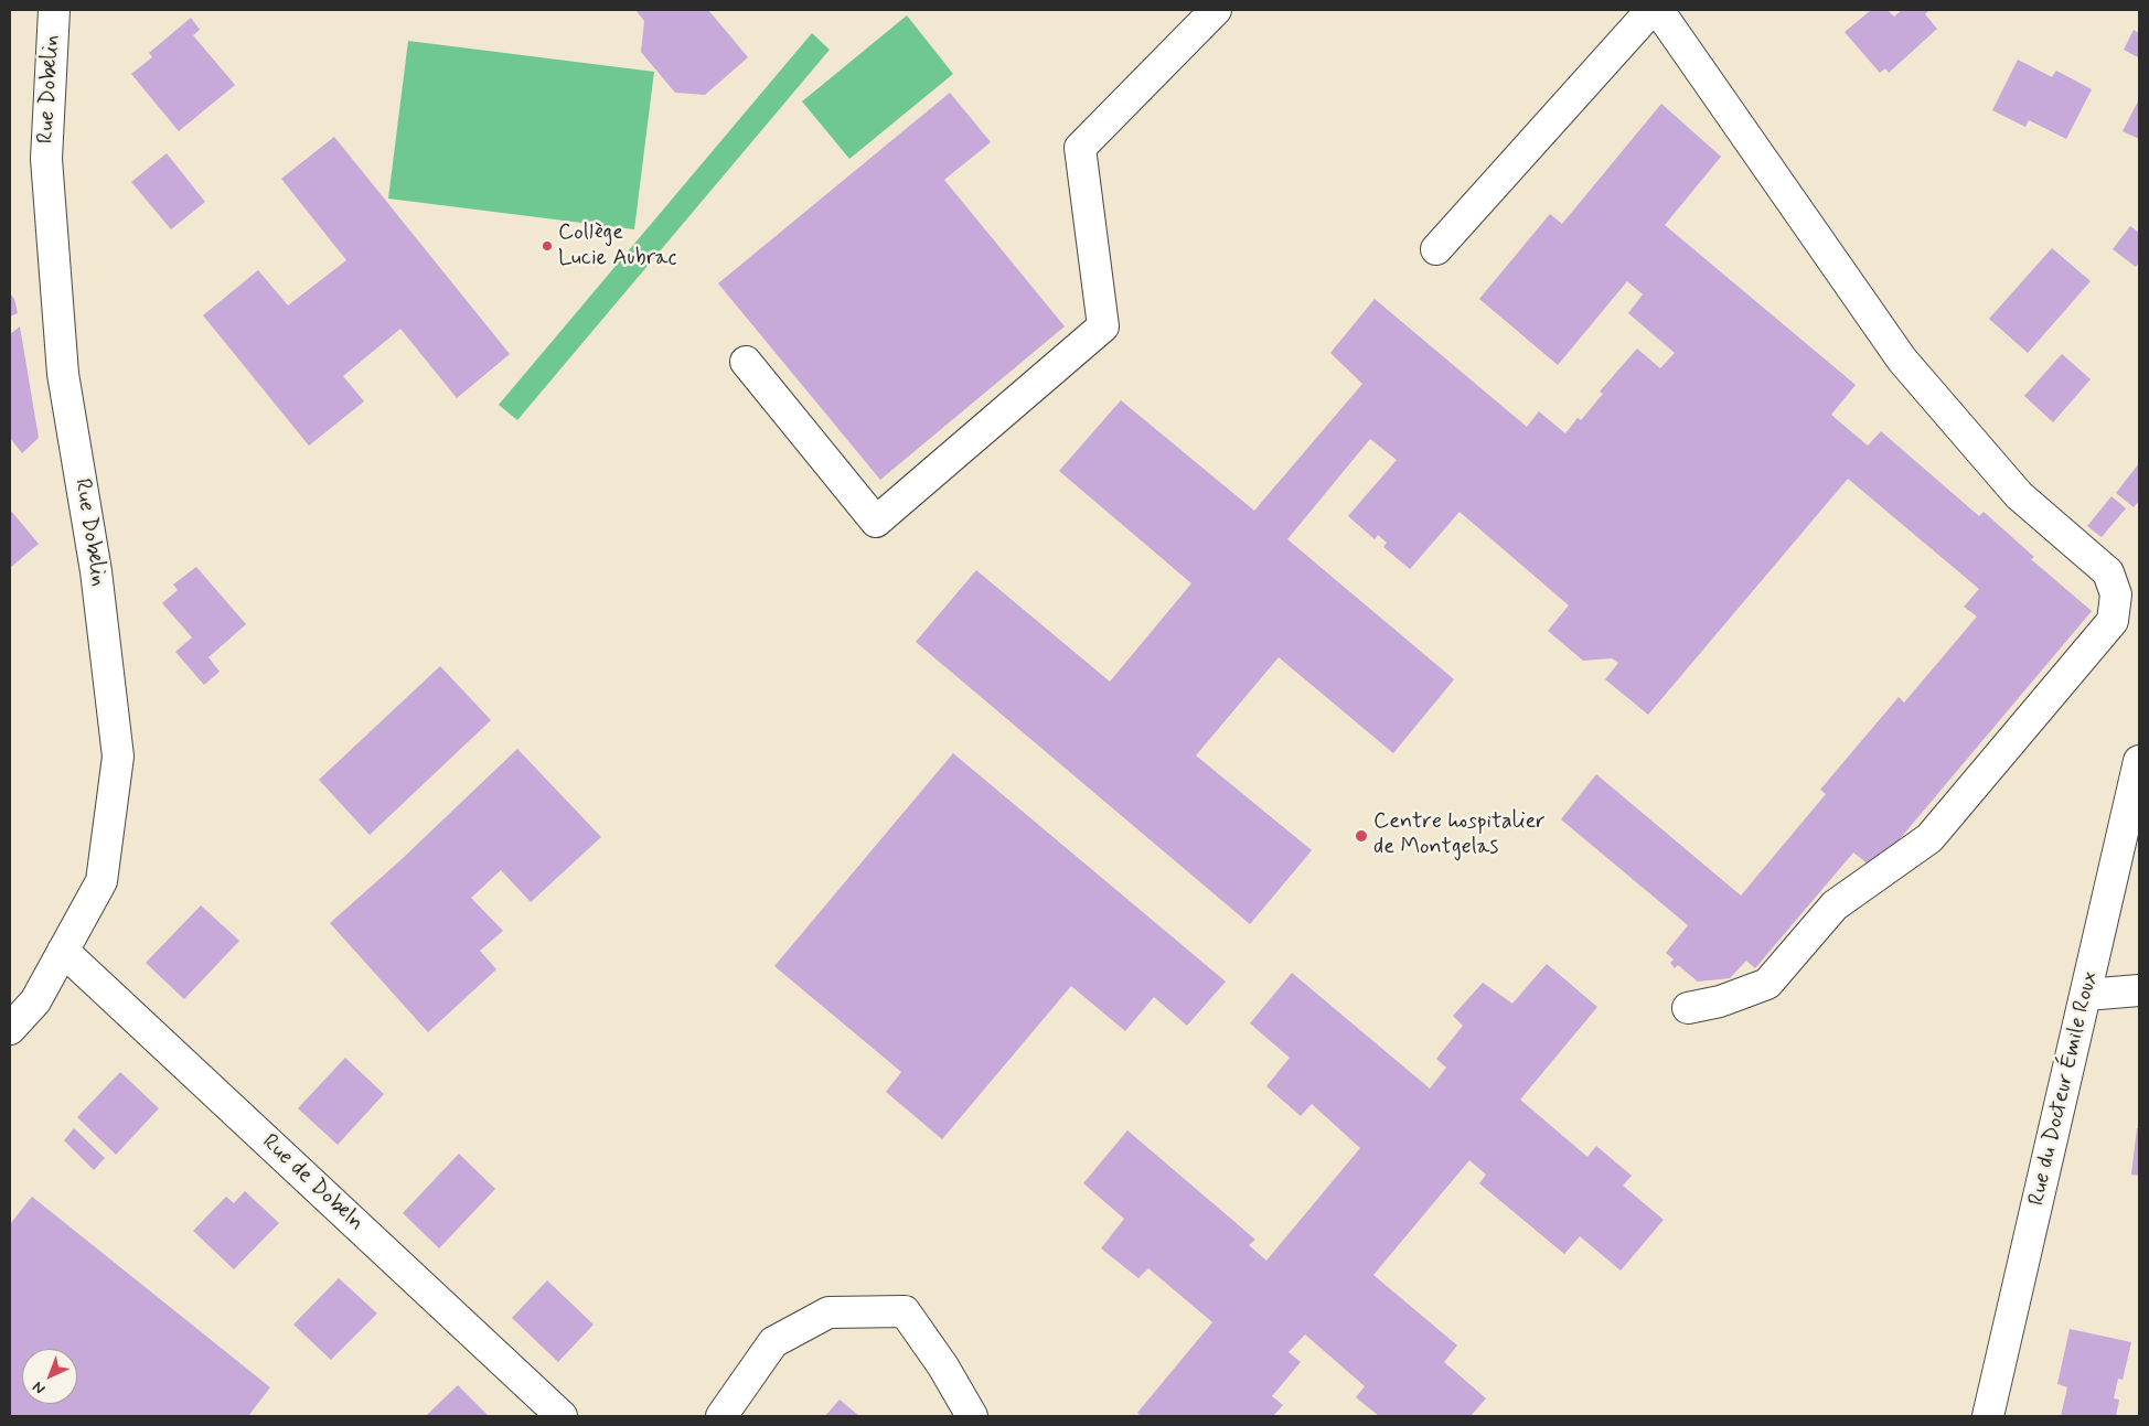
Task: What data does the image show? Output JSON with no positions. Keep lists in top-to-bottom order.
{
  "streets": {
    "street": ["Rue Dobelin", "Rue du Docteur Émile Roux", "Rue de Dobeln"]
  },
  "crossings": [
    ["Rue Dobelin", "Rue de Dobeln"]
  ],
  "places": ["Collège Lucie Aubrac", "Centre hospitalier de Montgelas"],
  "north": "bottom left"
}
